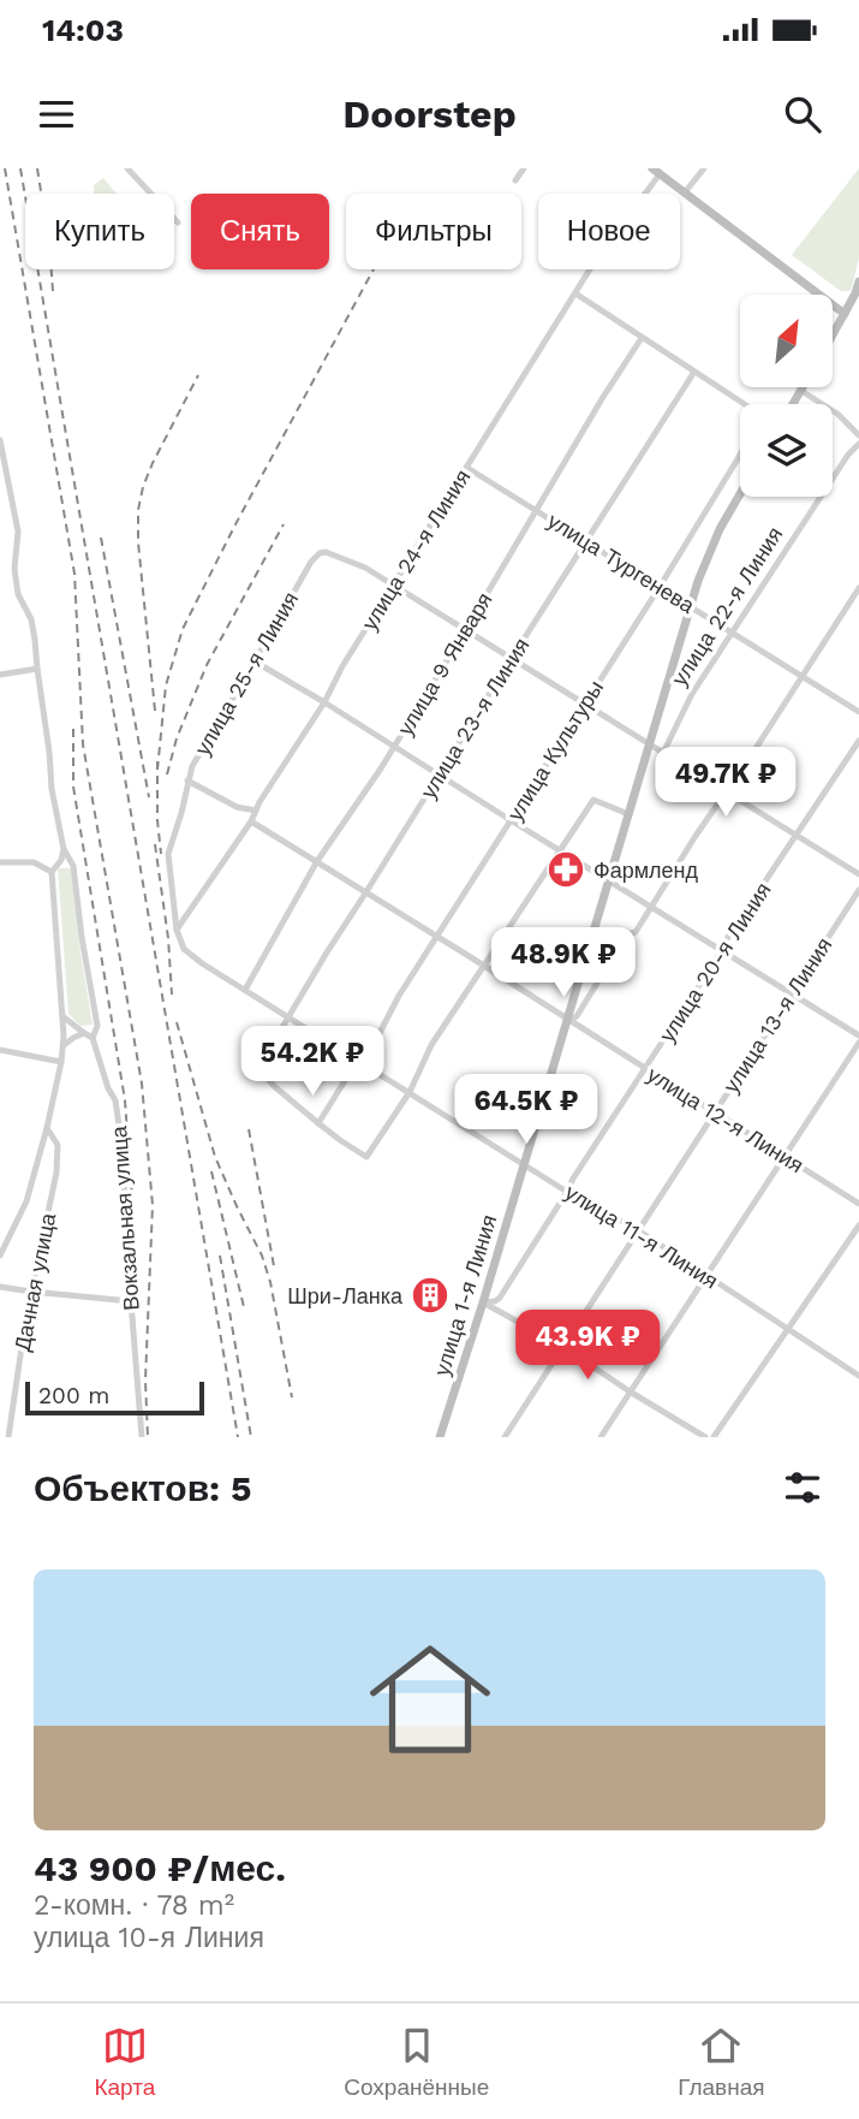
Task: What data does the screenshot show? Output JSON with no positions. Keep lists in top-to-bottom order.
{
  "streets": {
    "main road": ["улица 22-я Линия", "улица 1-я Линия"],
    "street": [
      "улица 24-я Линия",
      "улица Тургенева",
      "улица 9 Января",
      "улица 25-я Линия",
      "улица 23-я Линия",
      "улица Культуры",
      "улица 20-я Линия",
      "улица 13-я Линия",
      "улица 12-я Линия",
      "Вокзальная улица",
      "улица 11-я Линия",
      "Дачная улица"
    ]
  },
  "crossings": [
    ["улица 24-я Линия", "улица Тургенева"],
    ["улица 24-я Линия", "улица 25-я Линия"],
    ["улица 24-я Линия", "улица 12-я Линия"],
    ["улица 24-я Линия", "улица 11-я Линия"],
    ["улица Тургенева", "улица 22-я Линия"],
    ["улица Тургенева", "улица 9 Января"],
    ["улица Тургенева", "улица 23-я Линия"],
    ["улица Тургенева", "улица Культуры"],
    ["улица 22-я Линия", "улица 12-я Линия"],
    ["улица 22-я Линия", "улица 1-я Линия"],
    ["улица 9 Января", "улица 12-я Линия"],
    ["улица 9 Января", "улица 11-я Линия"],
    ["улица 25-я Линия", "улица 11-я Линия"],
    ["улица 23-я Линия", "улица Культуры"],
    ["улица 23-я Линия", "улица 12-я Линия"],
    ["улица 23-я Линия", "улица 11-я Линия"],
    ["улица Культуры", "улица 12-я Линия"],
    ["улица Культуры", "улица 11-я Линия"],
    ["улица 20-я Линия", "улица 12-я Линия"],
    ["улица 20-я Линия", "улица 11-я Линия"],
    ["улица 20-я Линия", "улица 1-я Линия"],
    ["улица 13-я Линия", "улица 12-я Линия"],
    ["улица 13-я Линия", "улица 11-я Линия"],
    ["улица 12-я Линия", "улица 1-я Линия"],
    ["улица 11-я Линия", "улица 1-я Линия"]
  ],
  "places": {
    "pharmacy": ["Фармленд"],
    "building": ["Шри-Ланка"]
  },
  "scale_bar": "200 m",
  "north": "top right",
  "page": {
    "status": "14:03",
    "header": "Doorstep",
    "chip": [
      "Купить",
      "Снять",
      "Фильтры",
      "Новое"
    ],
    "price": [
      "49.7K ₽",
      "48.9K ₽",
      "54.2K ₽",
      "64.5K ₽",
      "43.9K ₽"
    ],
    "scale": "200 m",
    "heading": "Объектов: 5",
    "list": [
      {
        "name": "43 900 ₽/мес.",
        "note": "2-комн. · 78 m² · улица 10-я Линия"
      }
    ],
    "tabs": ["Карта", "Сохранённые", "Главная"]
  }
}
